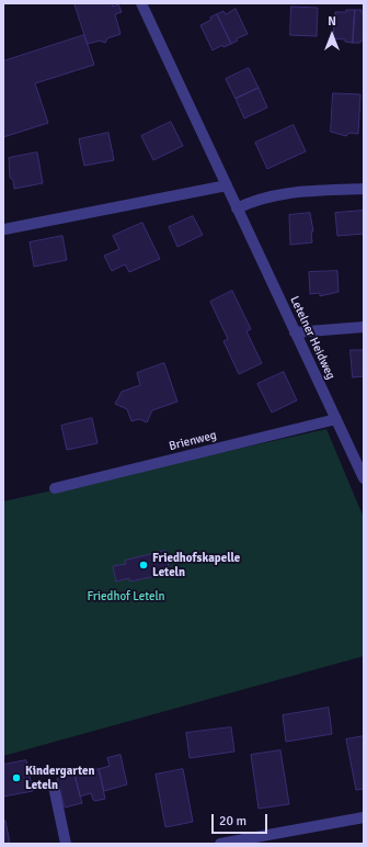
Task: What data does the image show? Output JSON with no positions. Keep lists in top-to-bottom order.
{
  "streets": {
    "street": ["Letelner Heidweg", "Brienweg"]
  },
  "crossings": [
    ["Letelner Heidweg", "Brienweg"]
  ],
  "parks": ["Friedhof Leteln"],
  "places": ["Friedhofskapelle Leteln", "Kindergarten Leteln"],
  "scale_bar": "20 m",
  "north": "top"
}
